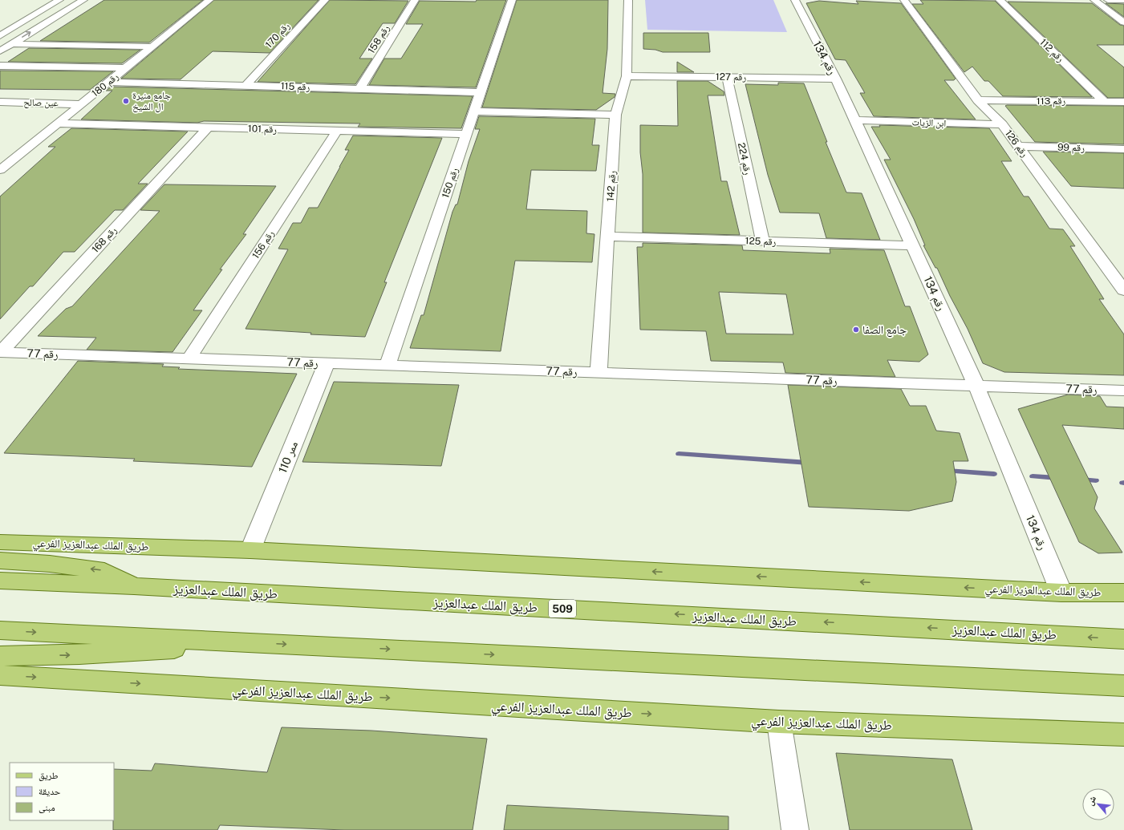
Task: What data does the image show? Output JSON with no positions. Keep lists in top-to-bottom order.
{
  "streets": {
    "main road": ["طريق الملك عبدالعزيز الفرعي", "طريق الملك عبدالعزيز", "509"],
    "street": [
      "رقم 170",
      "رقم 158",
      "رقم 112",
      "رقم 134",
      "رقم 127",
      "رقم 180",
      "رقم 115",
      "رقم 113",
      "عين صالح",
      "ابن الزيات",
      "رقم 101",
      "رقم 126",
      "رقم 99",
      "رقم 224",
      "رقم 150",
      "رقم 142",
      "رقم 168",
      "رقم 125",
      "رقم 156",
      "رقم 77",
      "110 ممر"
    ]
  },
  "crossings": [
    ["رقم 170", "رقم 115"],
    ["رقم 158", "رقم 115"],
    ["رقم 112", "رقم 113"],
    ["رقم 134", "رقم 127"],
    ["رقم 134", "ابن الزيات"],
    ["رقم 134", "رقم 125"],
    ["رقم 134", "رقم 77"],
    ["رقم 134", "طريق الملك عبدالعزيز الفرعي"],
    ["رقم 127", "رقم 224"],
    ["رقم 127", "رقم 142"],
    ["رقم 180", "رقم 115"],
    ["رقم 180", "عين صالح"],
    ["رقم 180", "رقم 101"],
    ["رقم 115", "رقم 150"],
    ["رقم 113", "رقم 126"],
    ["ابن الزيات", "رقم 126"],
    ["رقم 101", "رقم 150"],
    ["رقم 101", "رقم 168"],
    ["رقم 101", "رقم 156"],
    ["رقم 126", "رقم 99"],
    ["رقم 224", "رقم 125"],
    ["رقم 150", "رقم 77"],
    ["رقم 142", "رقم 125"],
    ["رقم 142", "رقم 77"],
    ["رقم 168", "رقم 77"],
    ["رقم 156", "رقم 77"],
    ["رقم 77", "110 ممر"],
    ["110 ممر", "طريق الملك عبدالعزيز الفرعي"]
  ],
  "places": ["جامع منيرة ال الشيخ", "جامع الصفا"],
  "legend": ["طريق", "حديقة", "مبنى"],
  "north": "top left"
}
